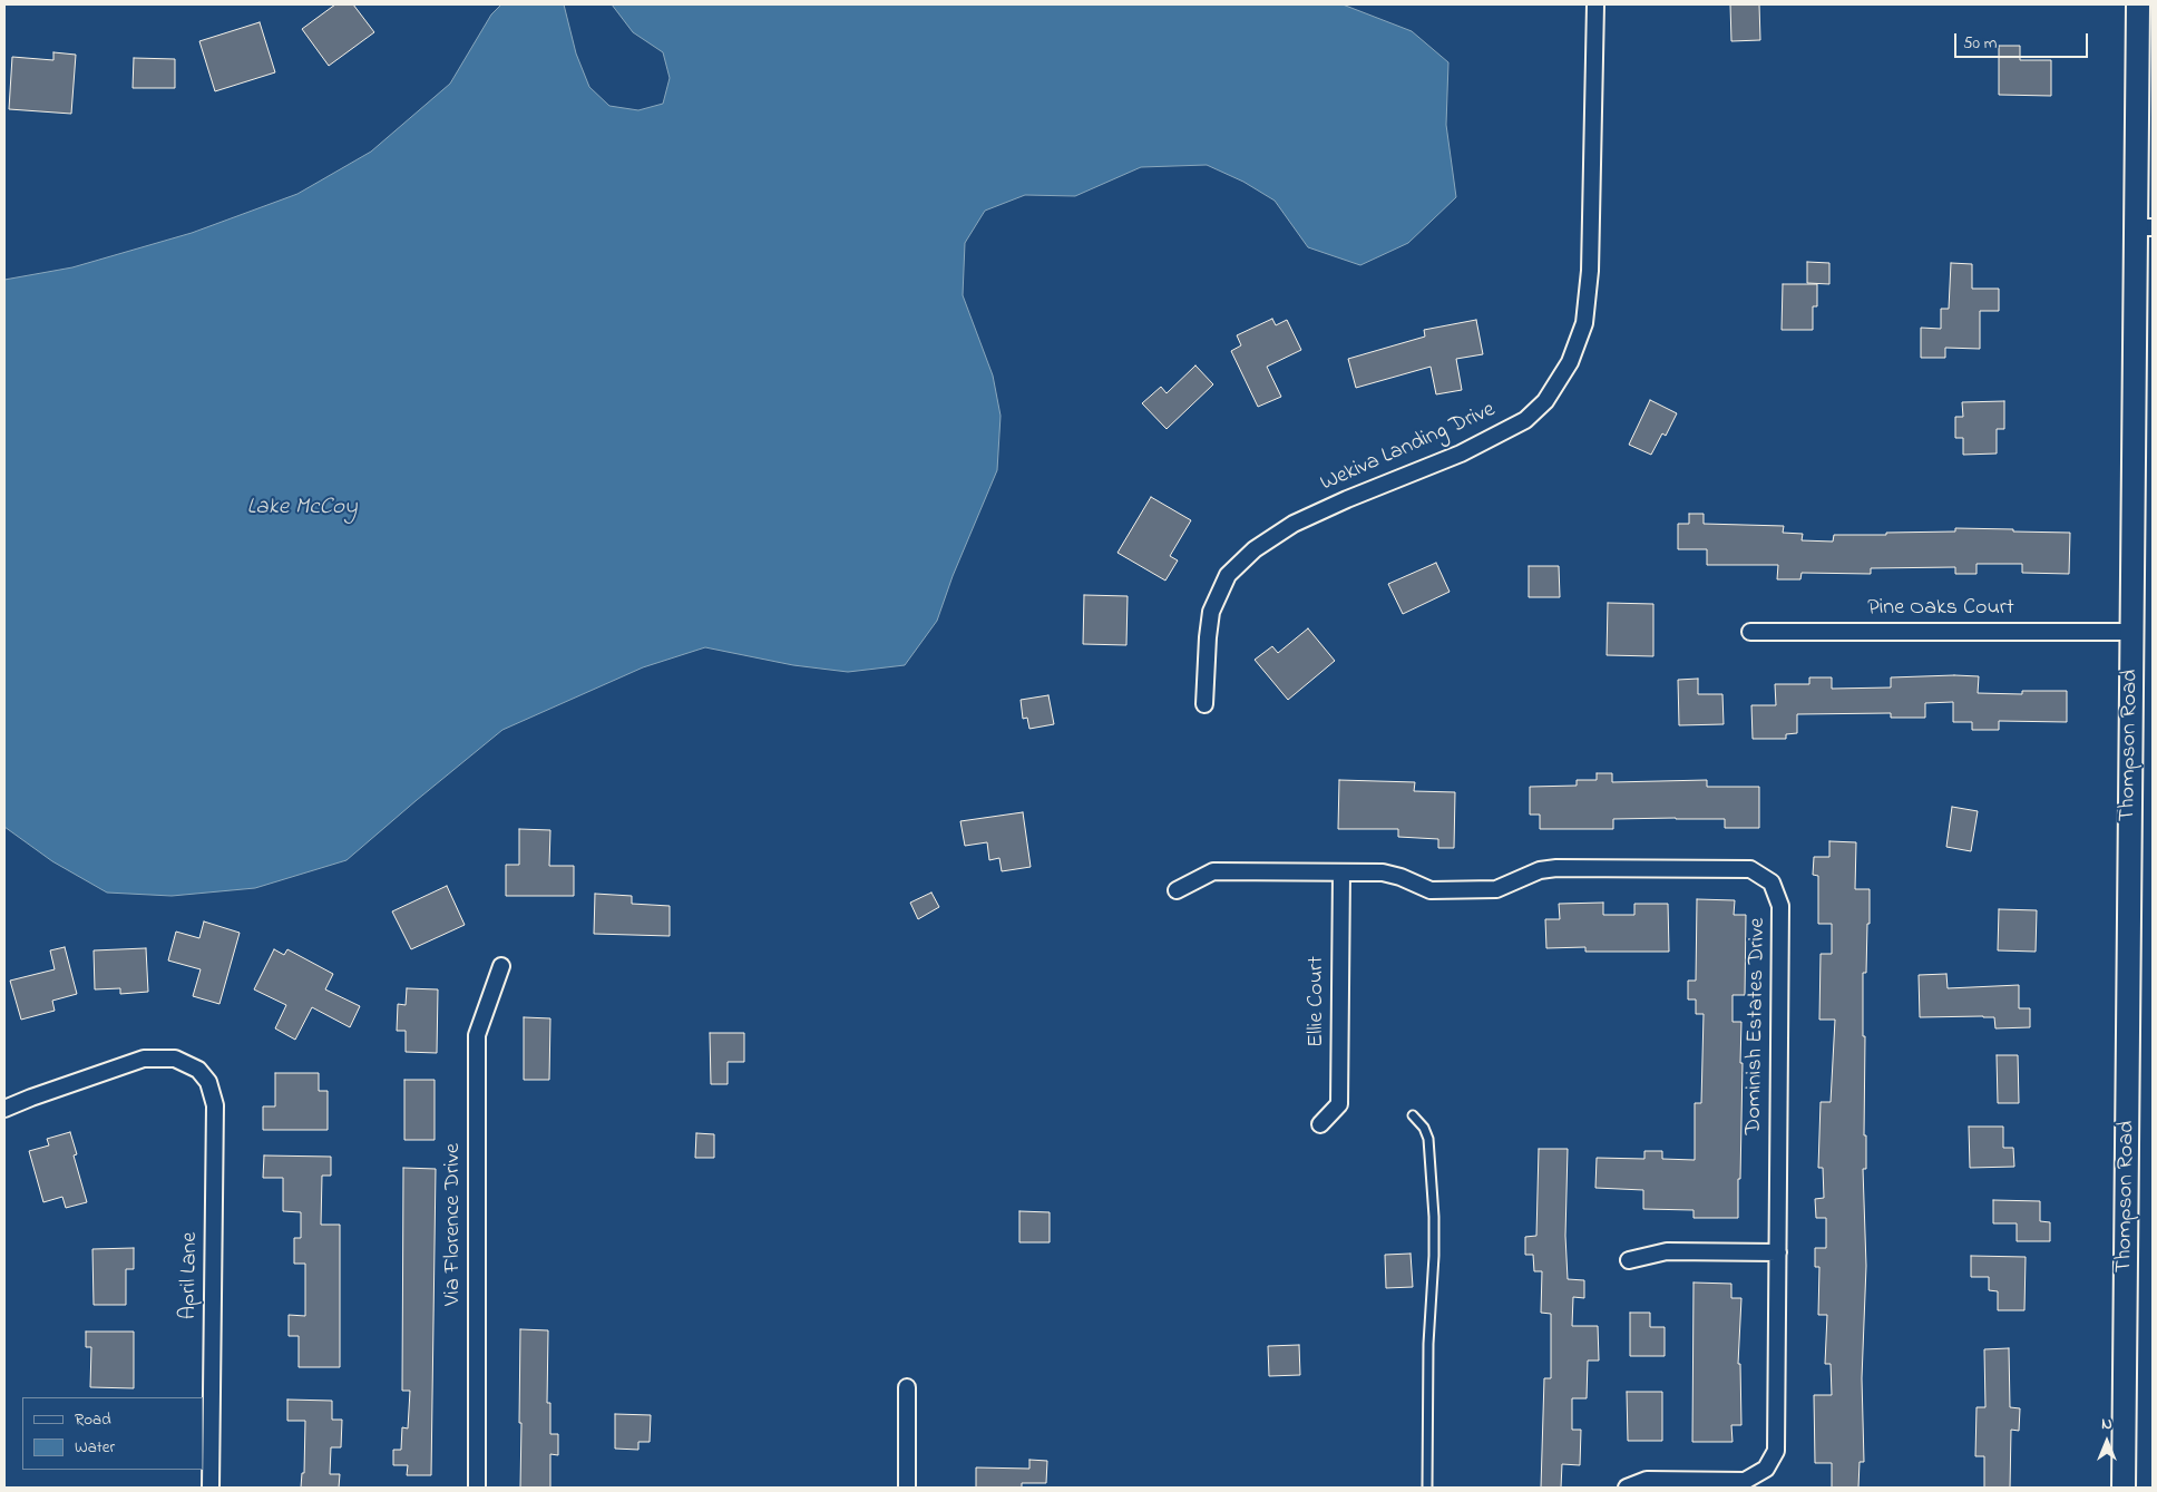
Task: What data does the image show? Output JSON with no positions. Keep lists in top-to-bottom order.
{
  "streets": {
    "street": [
      "Wekiva Landing Drive",
      "Pine Oaks Court",
      "Thompson Road",
      "Ellie Court",
      "Dominish Estates Drive",
      "Via Florence Drive",
      "April Lane"
    ]
  },
  "crossings": [
    ["Pine Oaks Court", "Thompson Road"],
    ["Ellie Court", "Dominish Estates Drive"]
  ],
  "water": ["Lake McCoy"],
  "legend": ["Road", "Water"],
  "scale_bar": "50 m",
  "north": "top"
}
